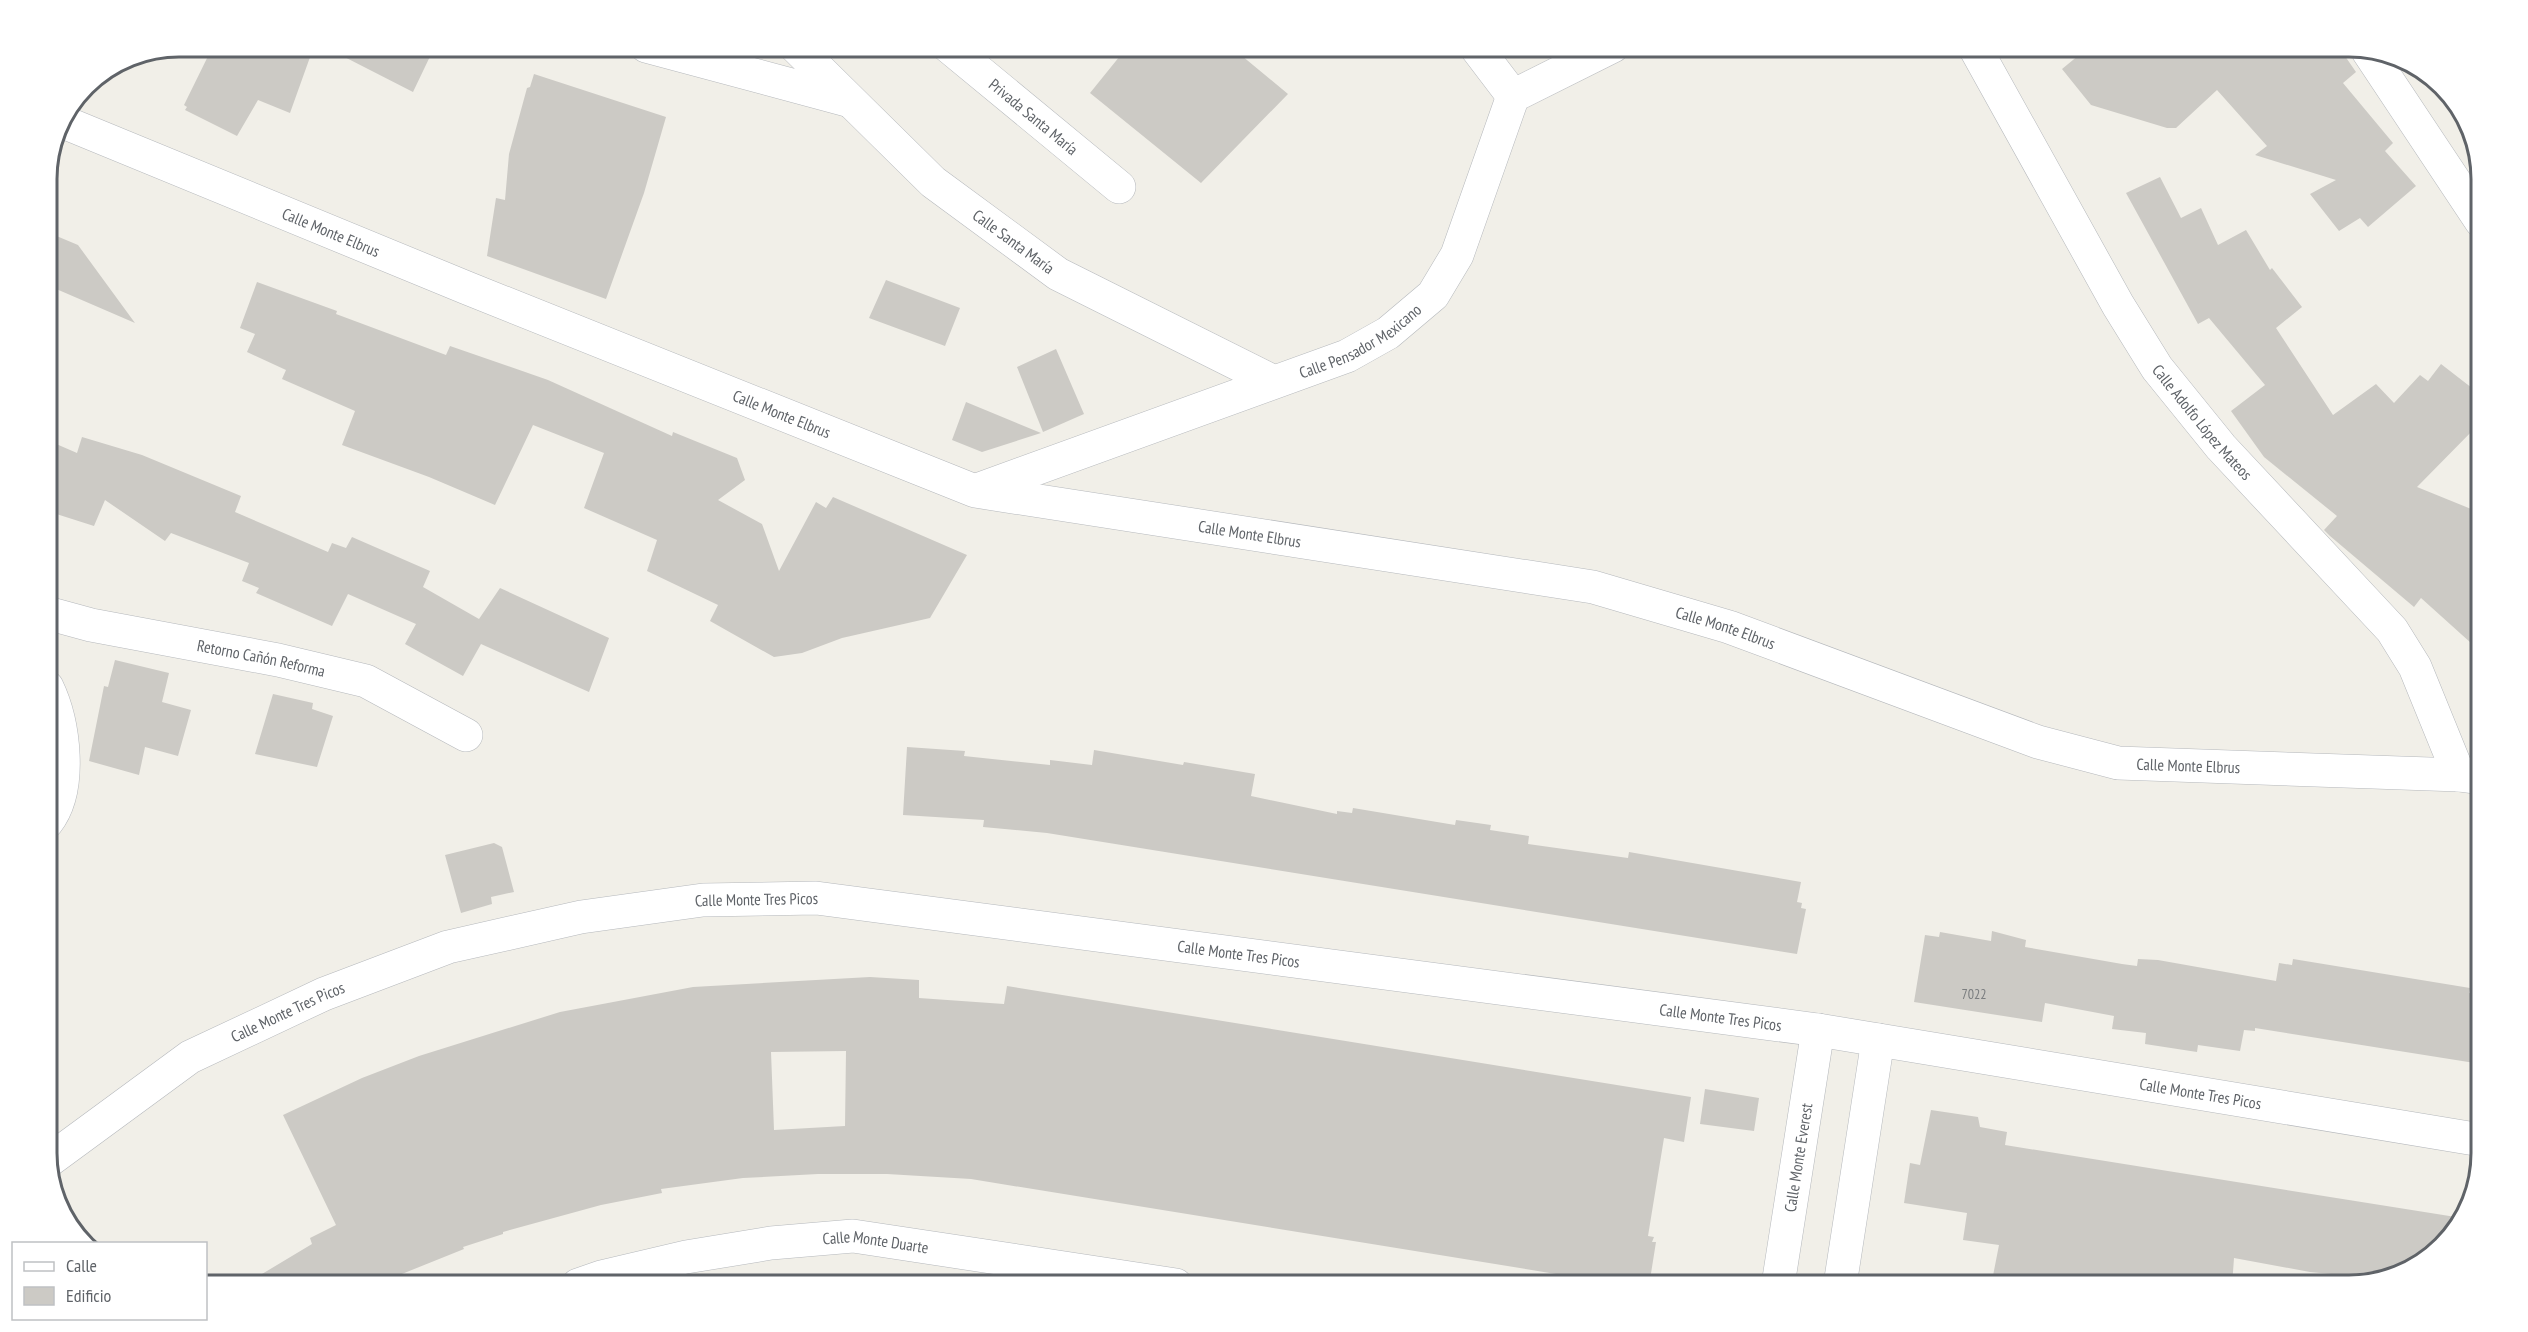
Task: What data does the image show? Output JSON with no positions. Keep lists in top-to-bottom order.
{
  "streets": {
    "street": [
      "Privada Santa María",
      "Calle Monte Elbrus",
      "Calle Santa María",
      "Calle Pensador Mexicano",
      "Calle Adolfo López Mateos",
      "Retorno Cañón Reforma",
      "Calle Monte Tres Picos",
      "Calle Monte Everest",
      "Calle Monte Duarte"
    ]
  },
  "crossings": [
    ["Calle Monte Elbrus", "Calle Pensador Mexicano"],
    ["Calle Monte Elbrus", "Calle Adolfo López Mateos"],
    ["Calle Santa María", "Calle Pensador Mexicano"],
    ["Calle Monte Tres Picos", "Calle Monte Everest"]
  ],
  "house_numbers": ["7022"],
  "legend": ["Calle", "Edificio"]
}
